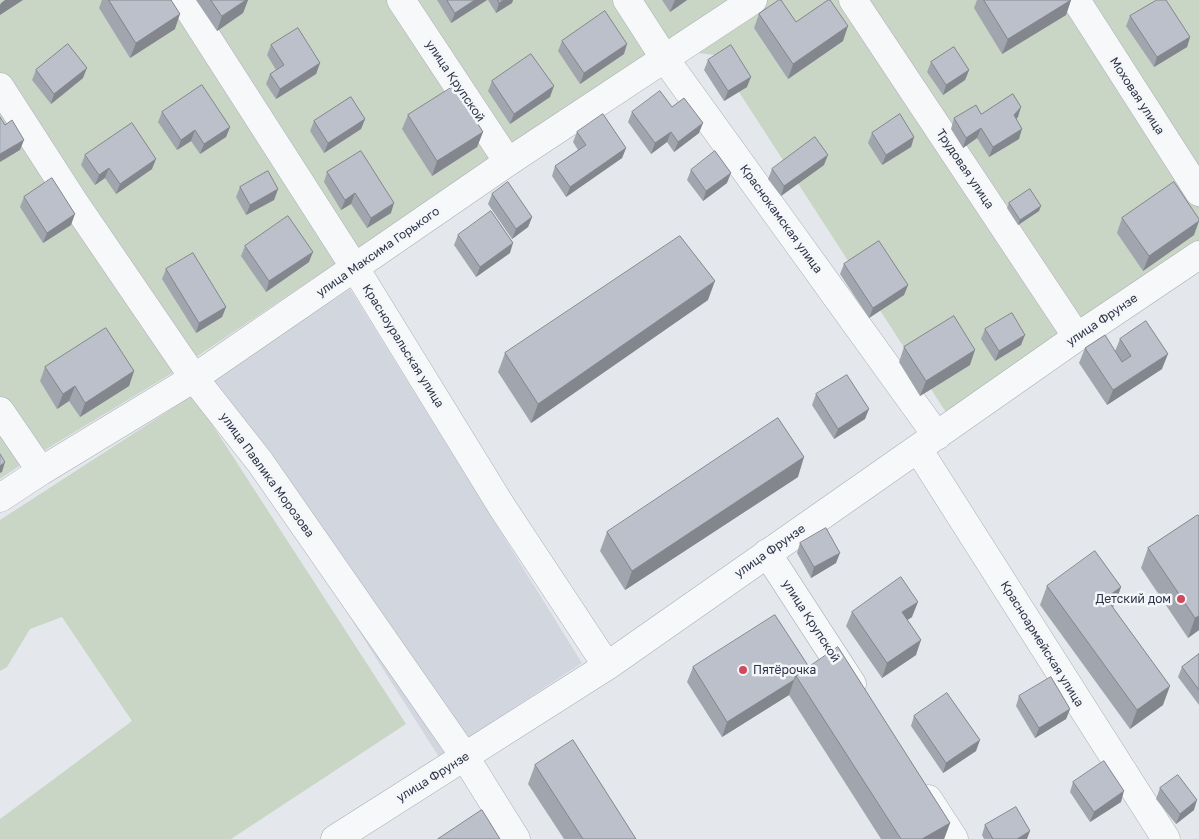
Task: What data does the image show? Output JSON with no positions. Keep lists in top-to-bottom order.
{
  "streets": {
    "street": [
      "улица Крупской",
      "Моховая улица",
      "Трудовая улица",
      "Краснокамская улица",
      "улица Максима Горького",
      "улица Фрунзе",
      "Красноуральская улица",
      "улица Павлика Морозова",
      "Красноармейская улица"
    ]
  },
  "crossings": [
    ["улица Крупской", "улица Максима Горького"],
    ["улица Крупской", "улица Фрунзе"],
    ["Трудовая улица", "улица Фрунзе"],
    ["Краснокамская улица", "улица Максима Горького"],
    ["Краснокамская улица", "улица Фрунзе"],
    ["Краснокамская улица", "Красноармейская улица"],
    ["улица Максима Горького", "Красноуральская улица"],
    ["улица Максима Горького", "улица Павлика Морозова"],
    ["улица Фрунзе", "Красноуральская улица"],
    ["улица Фрунзе", "улица Павлика Морозова"],
    ["улица Фрунзе", "Красноармейская улица"]
  ],
  "places": ["Детский дом", "Пятёрочка"]
}
